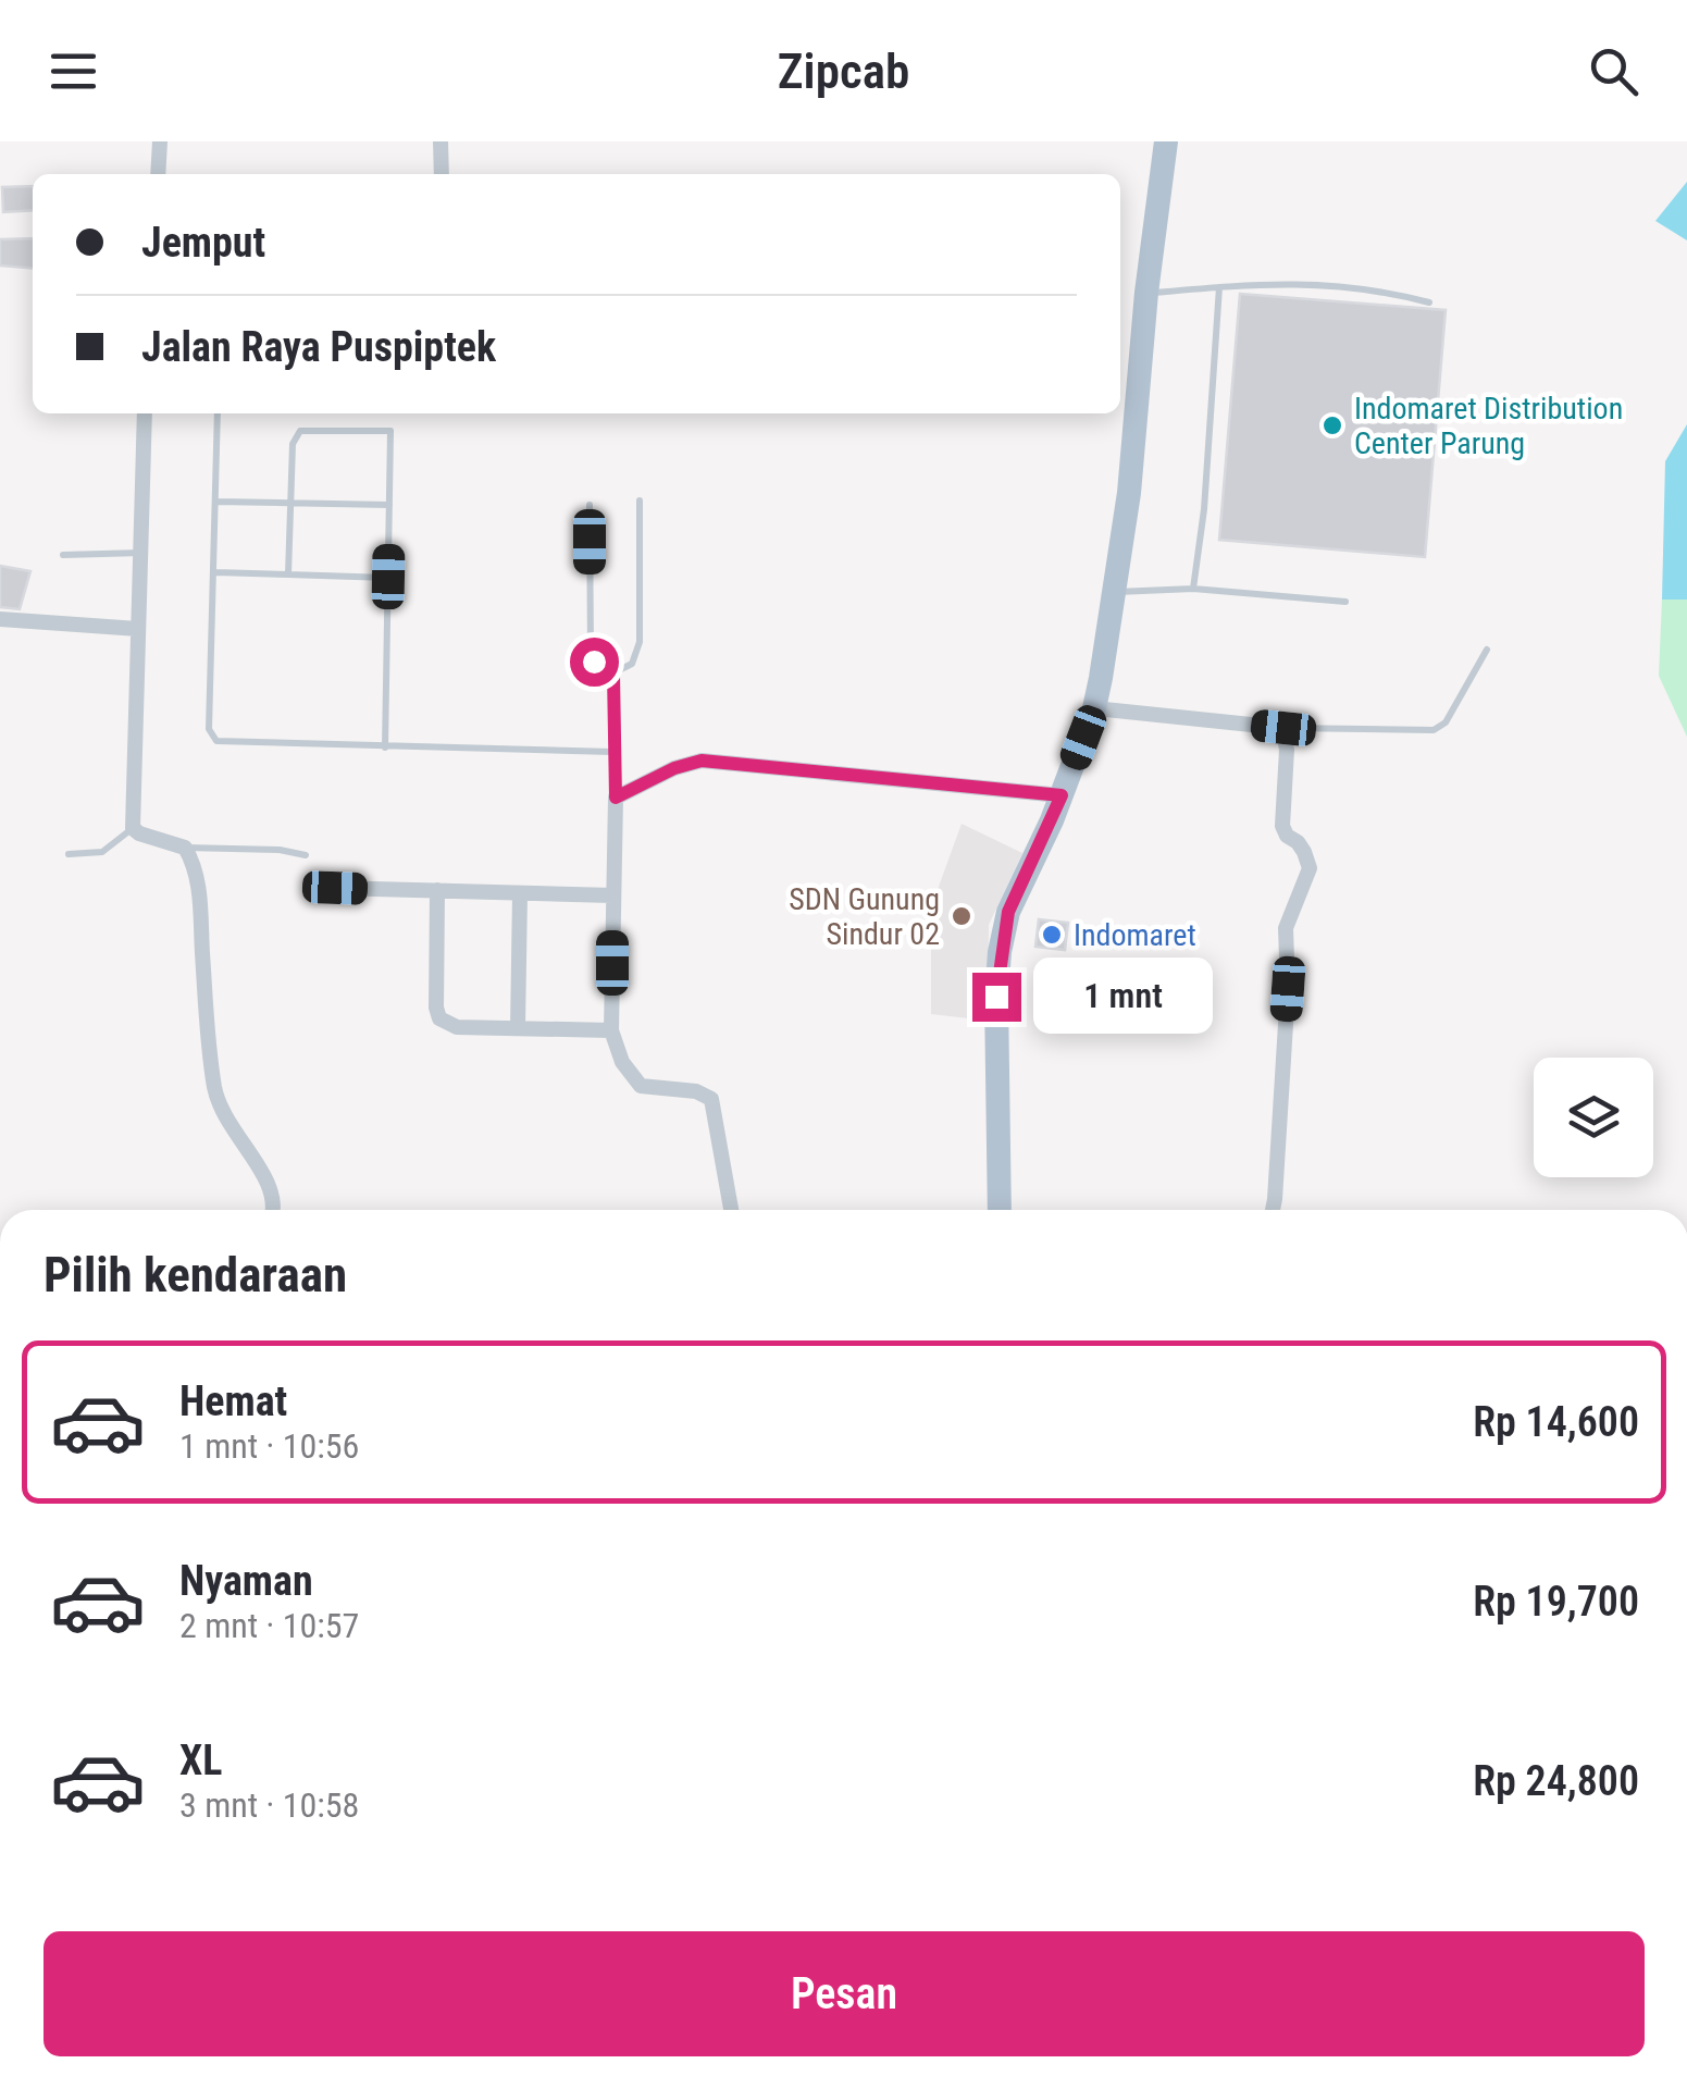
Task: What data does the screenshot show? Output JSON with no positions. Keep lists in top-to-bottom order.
{
  "places": ["Indomaret Distribution Center Parung", "SDN Gunung Sindur 02", "Indomaret"],
  "page": {
    "header": "Zipcab",
    "banner": ["Jemput", "Jalan Raya Puspiptek"],
    "bubble": "1 mnt",
    "heading": "Pilih kendaraan",
    "list": [
      {
        "name": "Hemat",
        "note": "1 mnt · 10:56",
        "value": "Rp 14,600"
      },
      {
        "name": "Nyaman",
        "note": "2 mnt · 10:57",
        "value": "Rp 19,700"
      },
      {
        "name": "XL",
        "note": "3 mnt · 10:58",
        "value": "Rp 24,800"
      }
    ],
    "buttons": "Pesan"
  }
}
